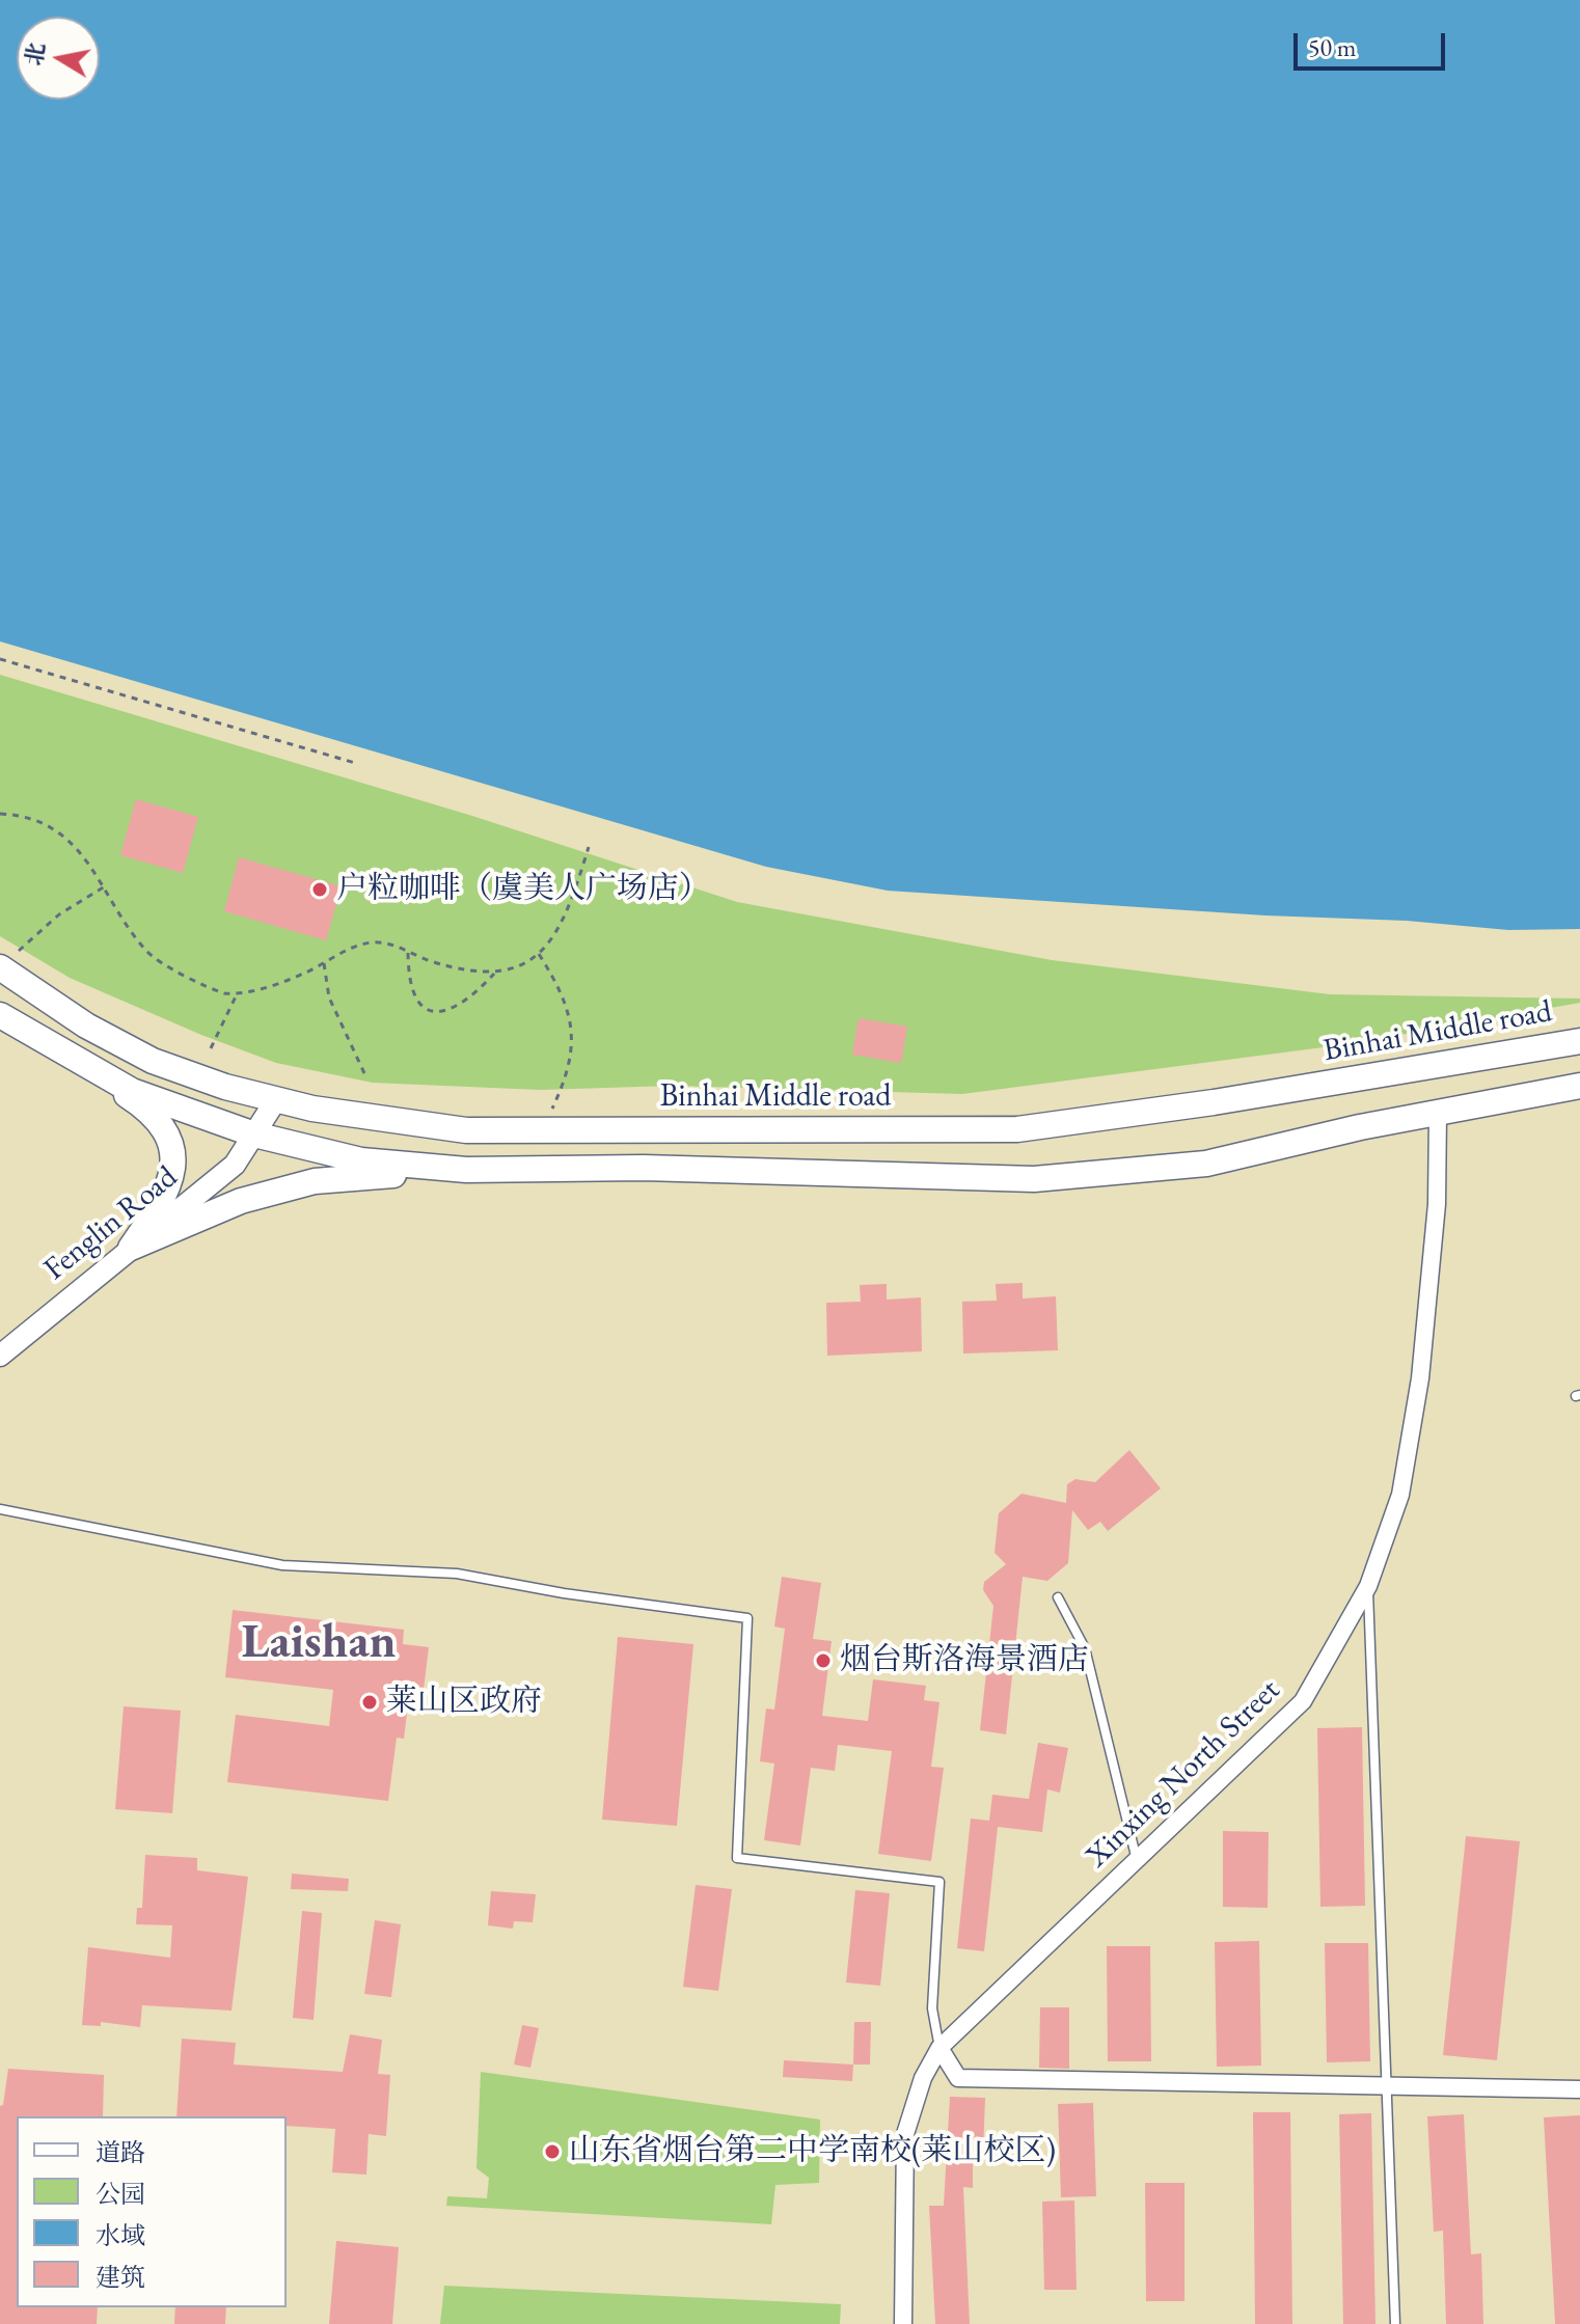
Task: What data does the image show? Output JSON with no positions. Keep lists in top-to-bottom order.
{
  "streets": {
    "main road": ["Binhai Middle road"],
    "street": ["Fenglin Road", "Xinxing North Street"]
  },
  "crossings": [
    ["Binhai Middle road", "Fenglin Road"]
  ],
  "districts": ["Laishan"],
  "places": [
    "户粒咖啡（虞美人广场店）",
    "烟台斯洛海景酒店",
    "莱山区政府",
    "山东省烟台第二中学南校(莱山校区)"
  ],
  "legend": [
    "道路",
    "公园",
    "水域",
    "建筑"
  ],
  "scale_bar": "50 m",
  "north": "left"
}
